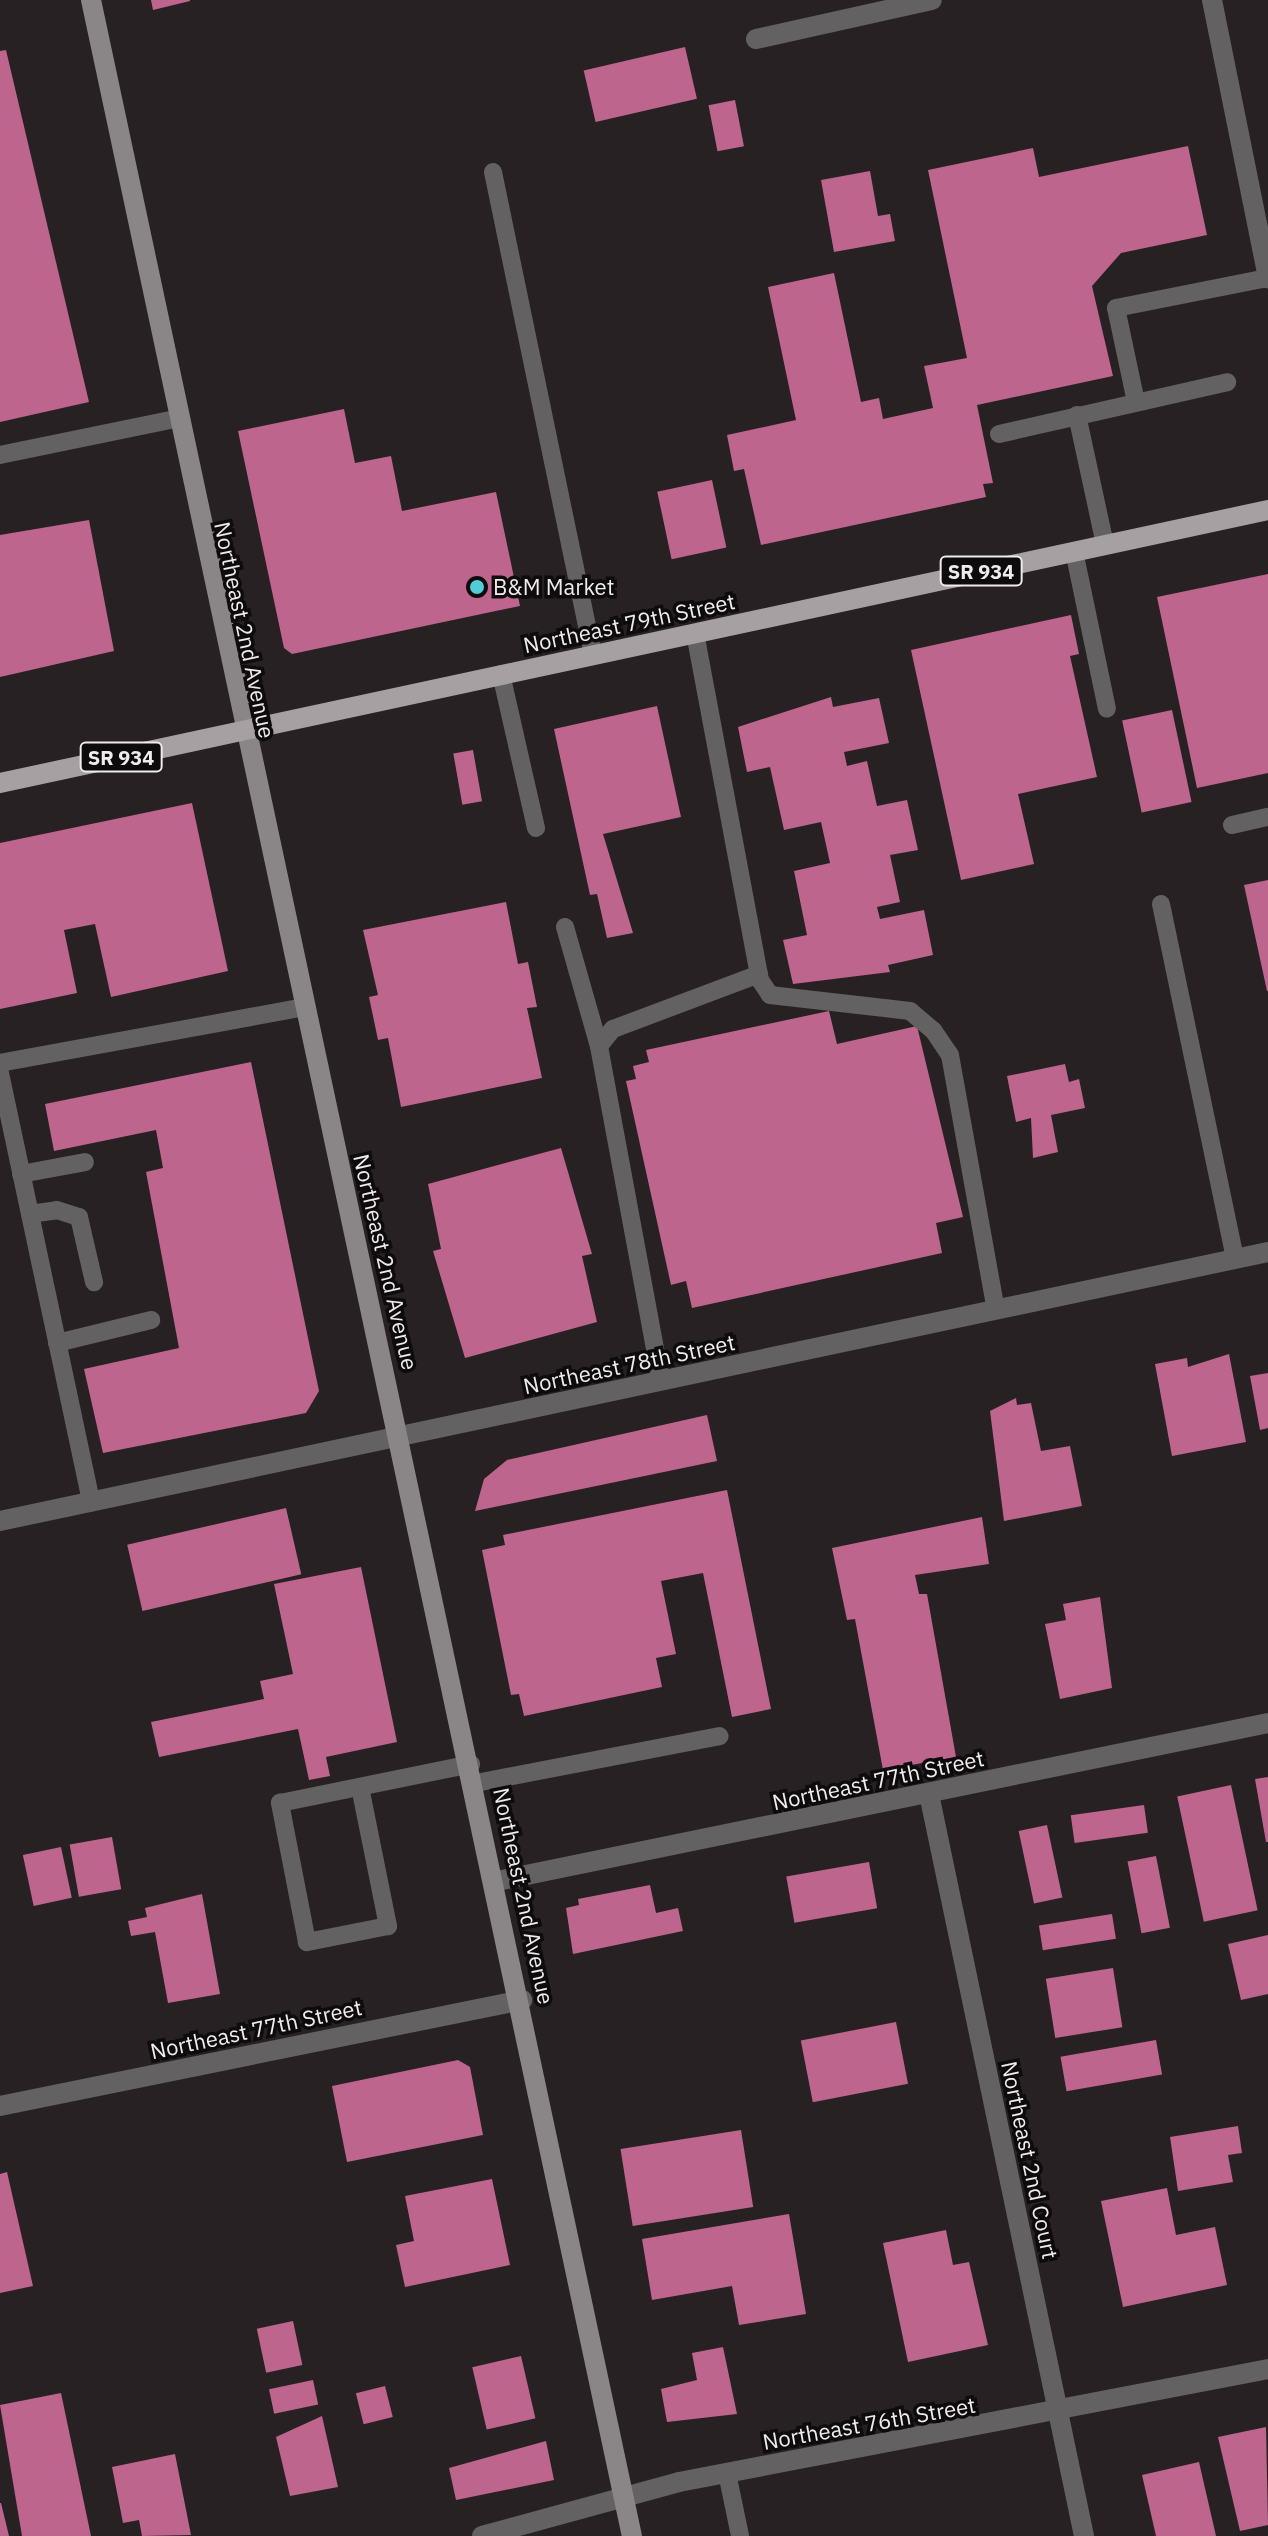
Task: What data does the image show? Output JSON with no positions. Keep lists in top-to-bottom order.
{
  "streets": {
    "main road": ["SR 934", "Northeast 79th Street", "Northeast 2nd Avenue"],
    "street": [
      "Northeast 78th Street",
      "Northeast 77th Street",
      "Northeast 2nd Court",
      "Northeast 76th Street"
    ]
  },
  "crossings": [
    ["Northeast 79th Street", "Northeast 2nd Avenue"],
    ["Northeast 2nd Avenue", "Northeast 78th Street"],
    ["Northeast 2nd Avenue", "Northeast 77th Street"],
    ["Northeast 2nd Avenue", "Northeast 76th Street"],
    ["Northeast 77th Street", "Northeast 2nd Court"],
    ["Northeast 2nd Court", "Northeast 76th Street"]
  ],
  "places": ["B&M Market"]
}
